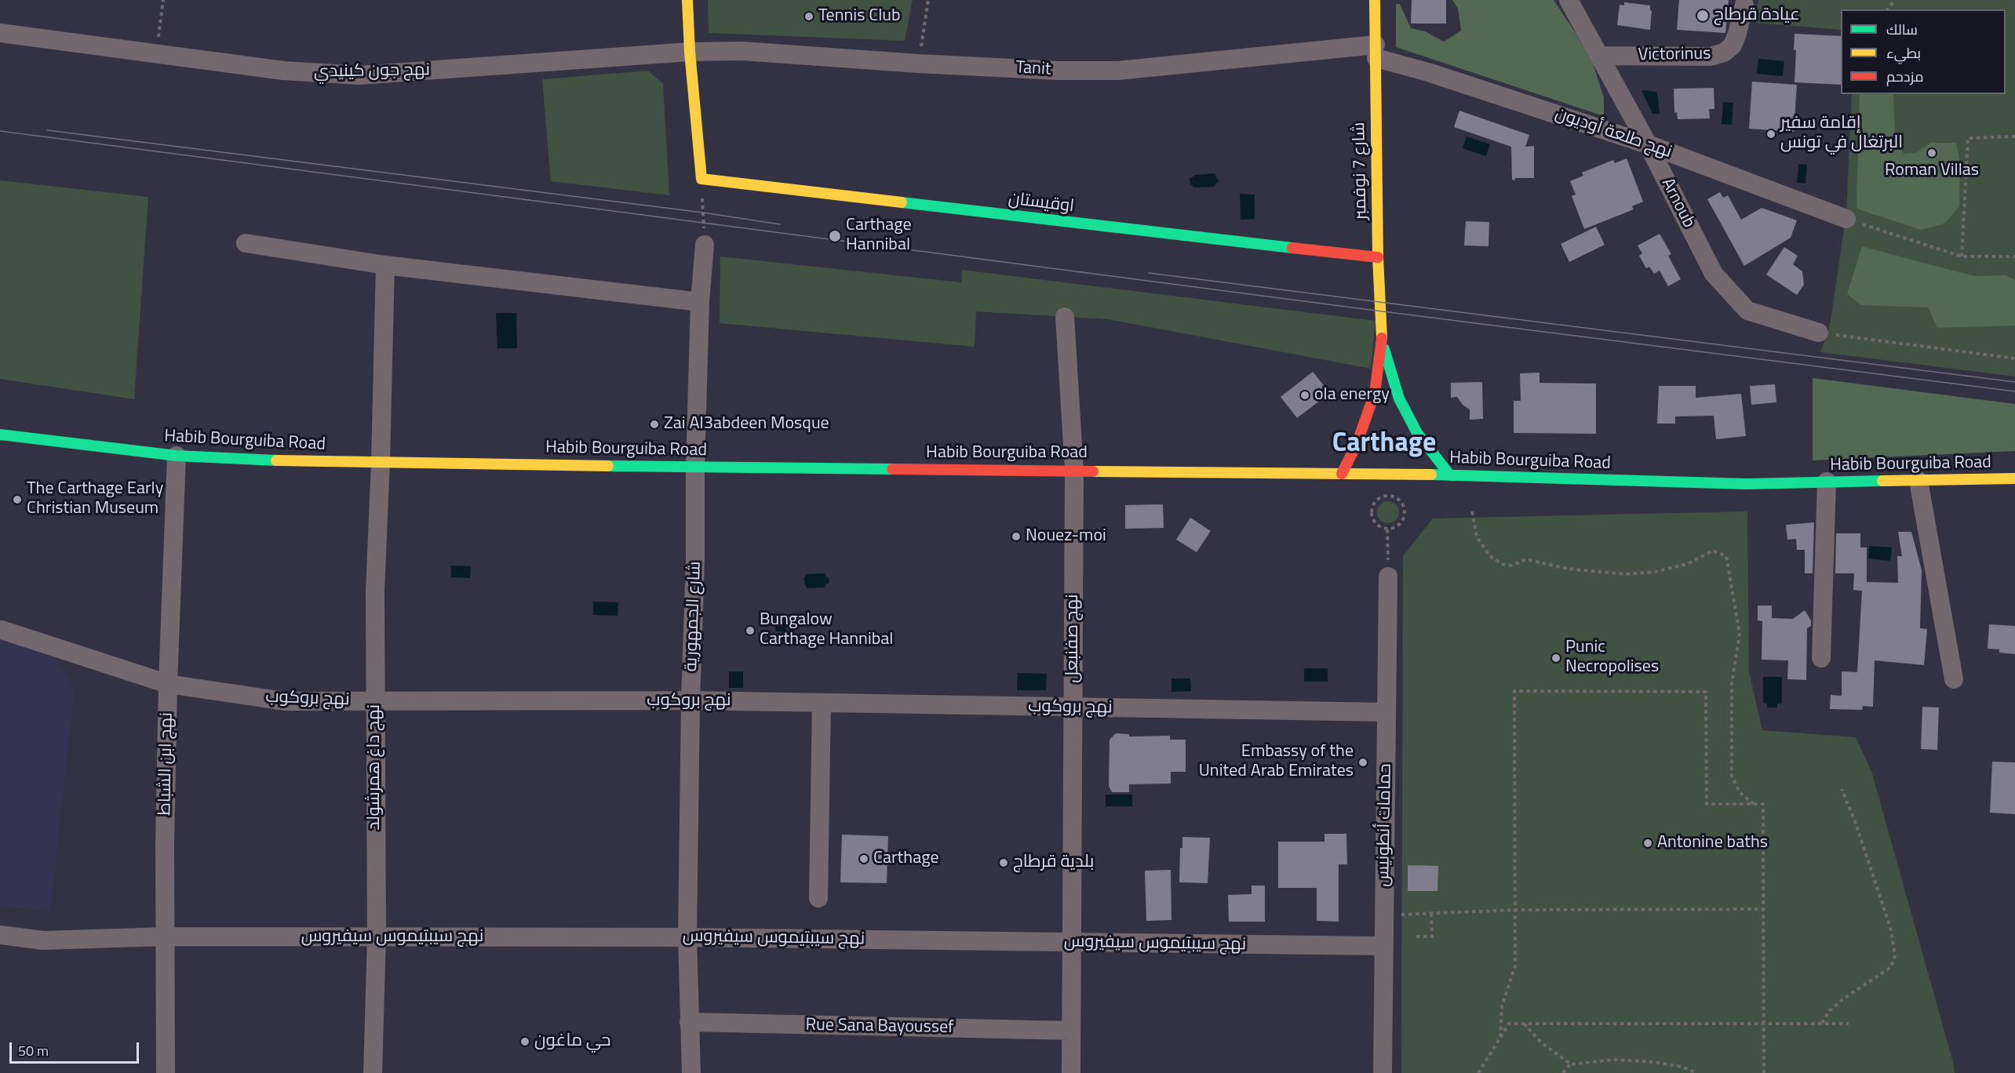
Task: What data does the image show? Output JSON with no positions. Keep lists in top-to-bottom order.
{
  "streets": {
    "main road": ["شارع 7 نوفمبر", "اوقيستان", "Habib Bourguiba Road"],
    "street": [
      "Victorinus",
      "Tanit",
      "نهج جون كينيدي",
      "نهج طلعة أوديون",
      "Arnoub",
      "شارع الجمهورية",
      "نهج صفنبعل",
      "نهج بروكوب",
      "نهج ابن الشباط",
      "نهج داغ همرشولد",
      "حمامات أنطونيس",
      "نهج سيبتيموس سيفيروس",
      "Rue Sana Bayoussef"
    ]
  },
  "crossings": [
    ["Victorinus", "Arnoub"],
    ["Tanit", "نهج جون كينيدي"],
    ["Tanit", "نهج طلعة أوديون"],
    ["Tanit", "شارع 7 نوفمبر"],
    ["نهج طلعة أوديون", "شارع 7 نوفمبر"],
    ["نهج طلعة أوديون", "Arnoub"],
    ["شارع 7 نوفمبر", "اوقيستان"],
    ["شارع 7 نوفمبر", "Habib Bourguiba Road"],
    ["Habib Bourguiba Road", "شارع الجمهورية"],
    ["Habib Bourguiba Road", "نهج صفنبعل"],
    ["Habib Bourguiba Road", "نهج ابن الشباط"],
    ["Habib Bourguiba Road", "نهج داغ همرشولد"],
    ["شارع الجمهورية", "نهج بروكوب"],
    ["شارع الجمهورية", "نهج سيبتيموس سيفيروس"],
    ["شارع الجمهورية", "Rue Sana Bayoussef"],
    ["نهج صفنبعل", "نهج بروكوب"],
    ["نهج صفنبعل", "نهج سيبتيموس سيفيروس"],
    ["نهج صفنبعل", "Rue Sana Bayoussef"],
    ["نهج بروكوب", "نهج ابن الشباط"],
    ["نهج بروكوب", "نهج داغ همرشولد"],
    ["نهج بروكوب", "حمامات أنطونيس"],
    ["نهج ابن الشباط", "نهج سيبتيموس سيفيروس"],
    ["نهج داغ همرشولد", "نهج سيبتيموس سيفيروس"],
    ["حمامات أنطونيس", "نهج سيبتيموس سيفيروس"]
  ],
  "districts": ["Carthage"],
  "places": [
    "عيادة قرطاج",
    "Tennis Club",
    "إقامة سفير البرتغال في تونس",
    "Roman Villas",
    "Carthage Hannibal",
    "ola energy",
    "Zai Al3abdeen Mosque",
    "The Carthage Early Christian Museum",
    "Nouez-moi",
    "Bungalow Carthage Hannibal",
    "Punic Necropolises",
    "Embassy of the United Arab Emirates",
    "Antonine baths",
    "Carthage",
    "بلدية قرطاج",
    "حي ماغون"
  ],
  "legend": ["سالك", "بطيء", "مزدحم"],
  "scale_bar": "50 m"
}
